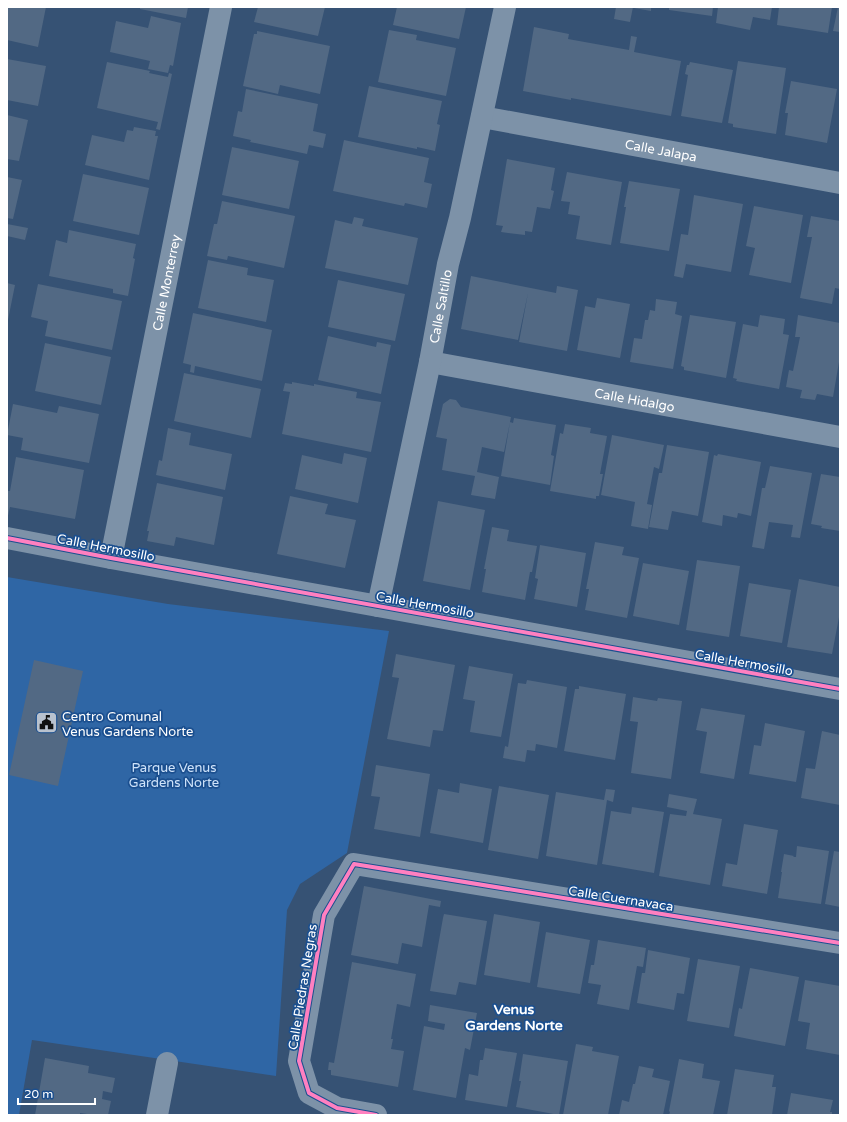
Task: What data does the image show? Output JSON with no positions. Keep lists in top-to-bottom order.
{
  "streets": {
    "street": [
      "Calle Jalapa",
      "Calle Monterrey",
      "Calle Saltillo",
      "Calle Hidalgo",
      "Calle Hermosillo",
      "Calle Cuernavaca",
      "Calle Piedras Negras"
    ]
  },
  "crossings": [
    ["Calle Jalapa", "Calle Saltillo"],
    ["Calle Monterrey", "Calle Hermosillo"],
    ["Calle Saltillo", "Calle Hidalgo"],
    ["Calle Saltillo", "Calle Hermosillo"],
    ["Calle Cuernavaca", "Calle Piedras Negras"]
  ],
  "districts": ["Venus Gardens Norte"],
  "parks": ["Parque Venus Gardens Norte"],
  "places": {
    "public building": ["Centro Comunal Venus Gardens Norte"]
  },
  "scale_bar": "20 m"
}
